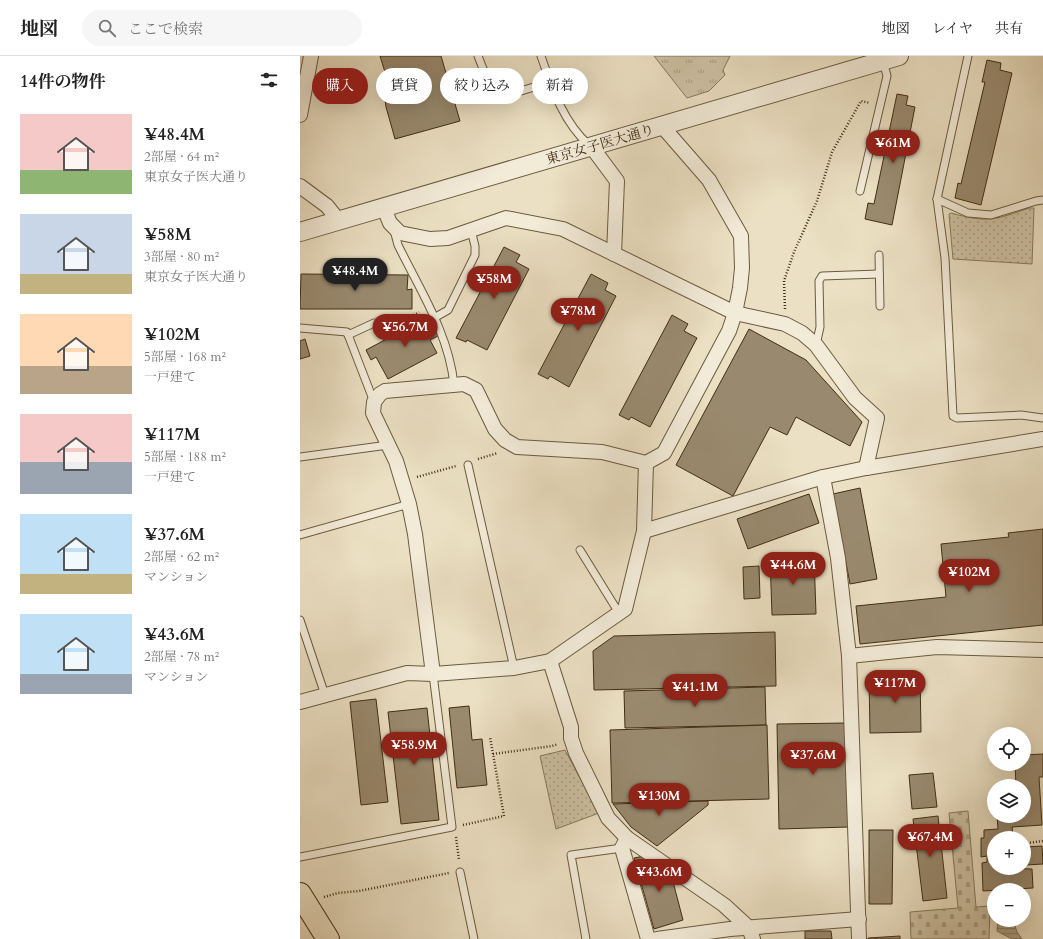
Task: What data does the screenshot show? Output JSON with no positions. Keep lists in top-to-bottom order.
{
  "streets": {
    "street": ["東京女子医大通り"]
  },
  "page": {
    "header": "地図",
    "search": "ここで検索",
    "nav": ["地図", "レイヤ", "共有"],
    "heading": "14件の物件",
    "chip": [
      "購入",
      "賃貸",
      "絞り込み",
      "新着"
    ],
    "list": [
      {
        "name": "¥48.4M",
        "note": "2部屋 · 64 m² · 東京女子医大通り"
      },
      {
        "name": "¥58M",
        "note": "3部屋 · 80 m² · 東京女子医大通り"
      },
      {
        "name": "¥102M",
        "note": "5部屋 · 168 m² · 一戸建て"
      },
      {
        "name": "¥117M",
        "note": "5部屋 · 188 m² · 一戸建て"
      },
      {
        "name": "¥37.6M",
        "note": "2部屋 · 62 m² · マンション"
      },
      {
        "name": "¥43.6M",
        "note": "2部屋 · 78 m² · マンション"
      }
    ],
    "price": [
      "¥61M",
      "¥48.4M",
      "¥58M",
      "¥78M",
      "¥56.7M",
      "¥44.6M",
      "¥102M",
      "¥117M",
      "¥41.1M",
      "¥58.9M",
      "¥37.6M",
      "¥130M",
      "¥67.4M",
      "¥43.6M"
    ],
    "map_buttons": ["+", "−"]
  }
}
